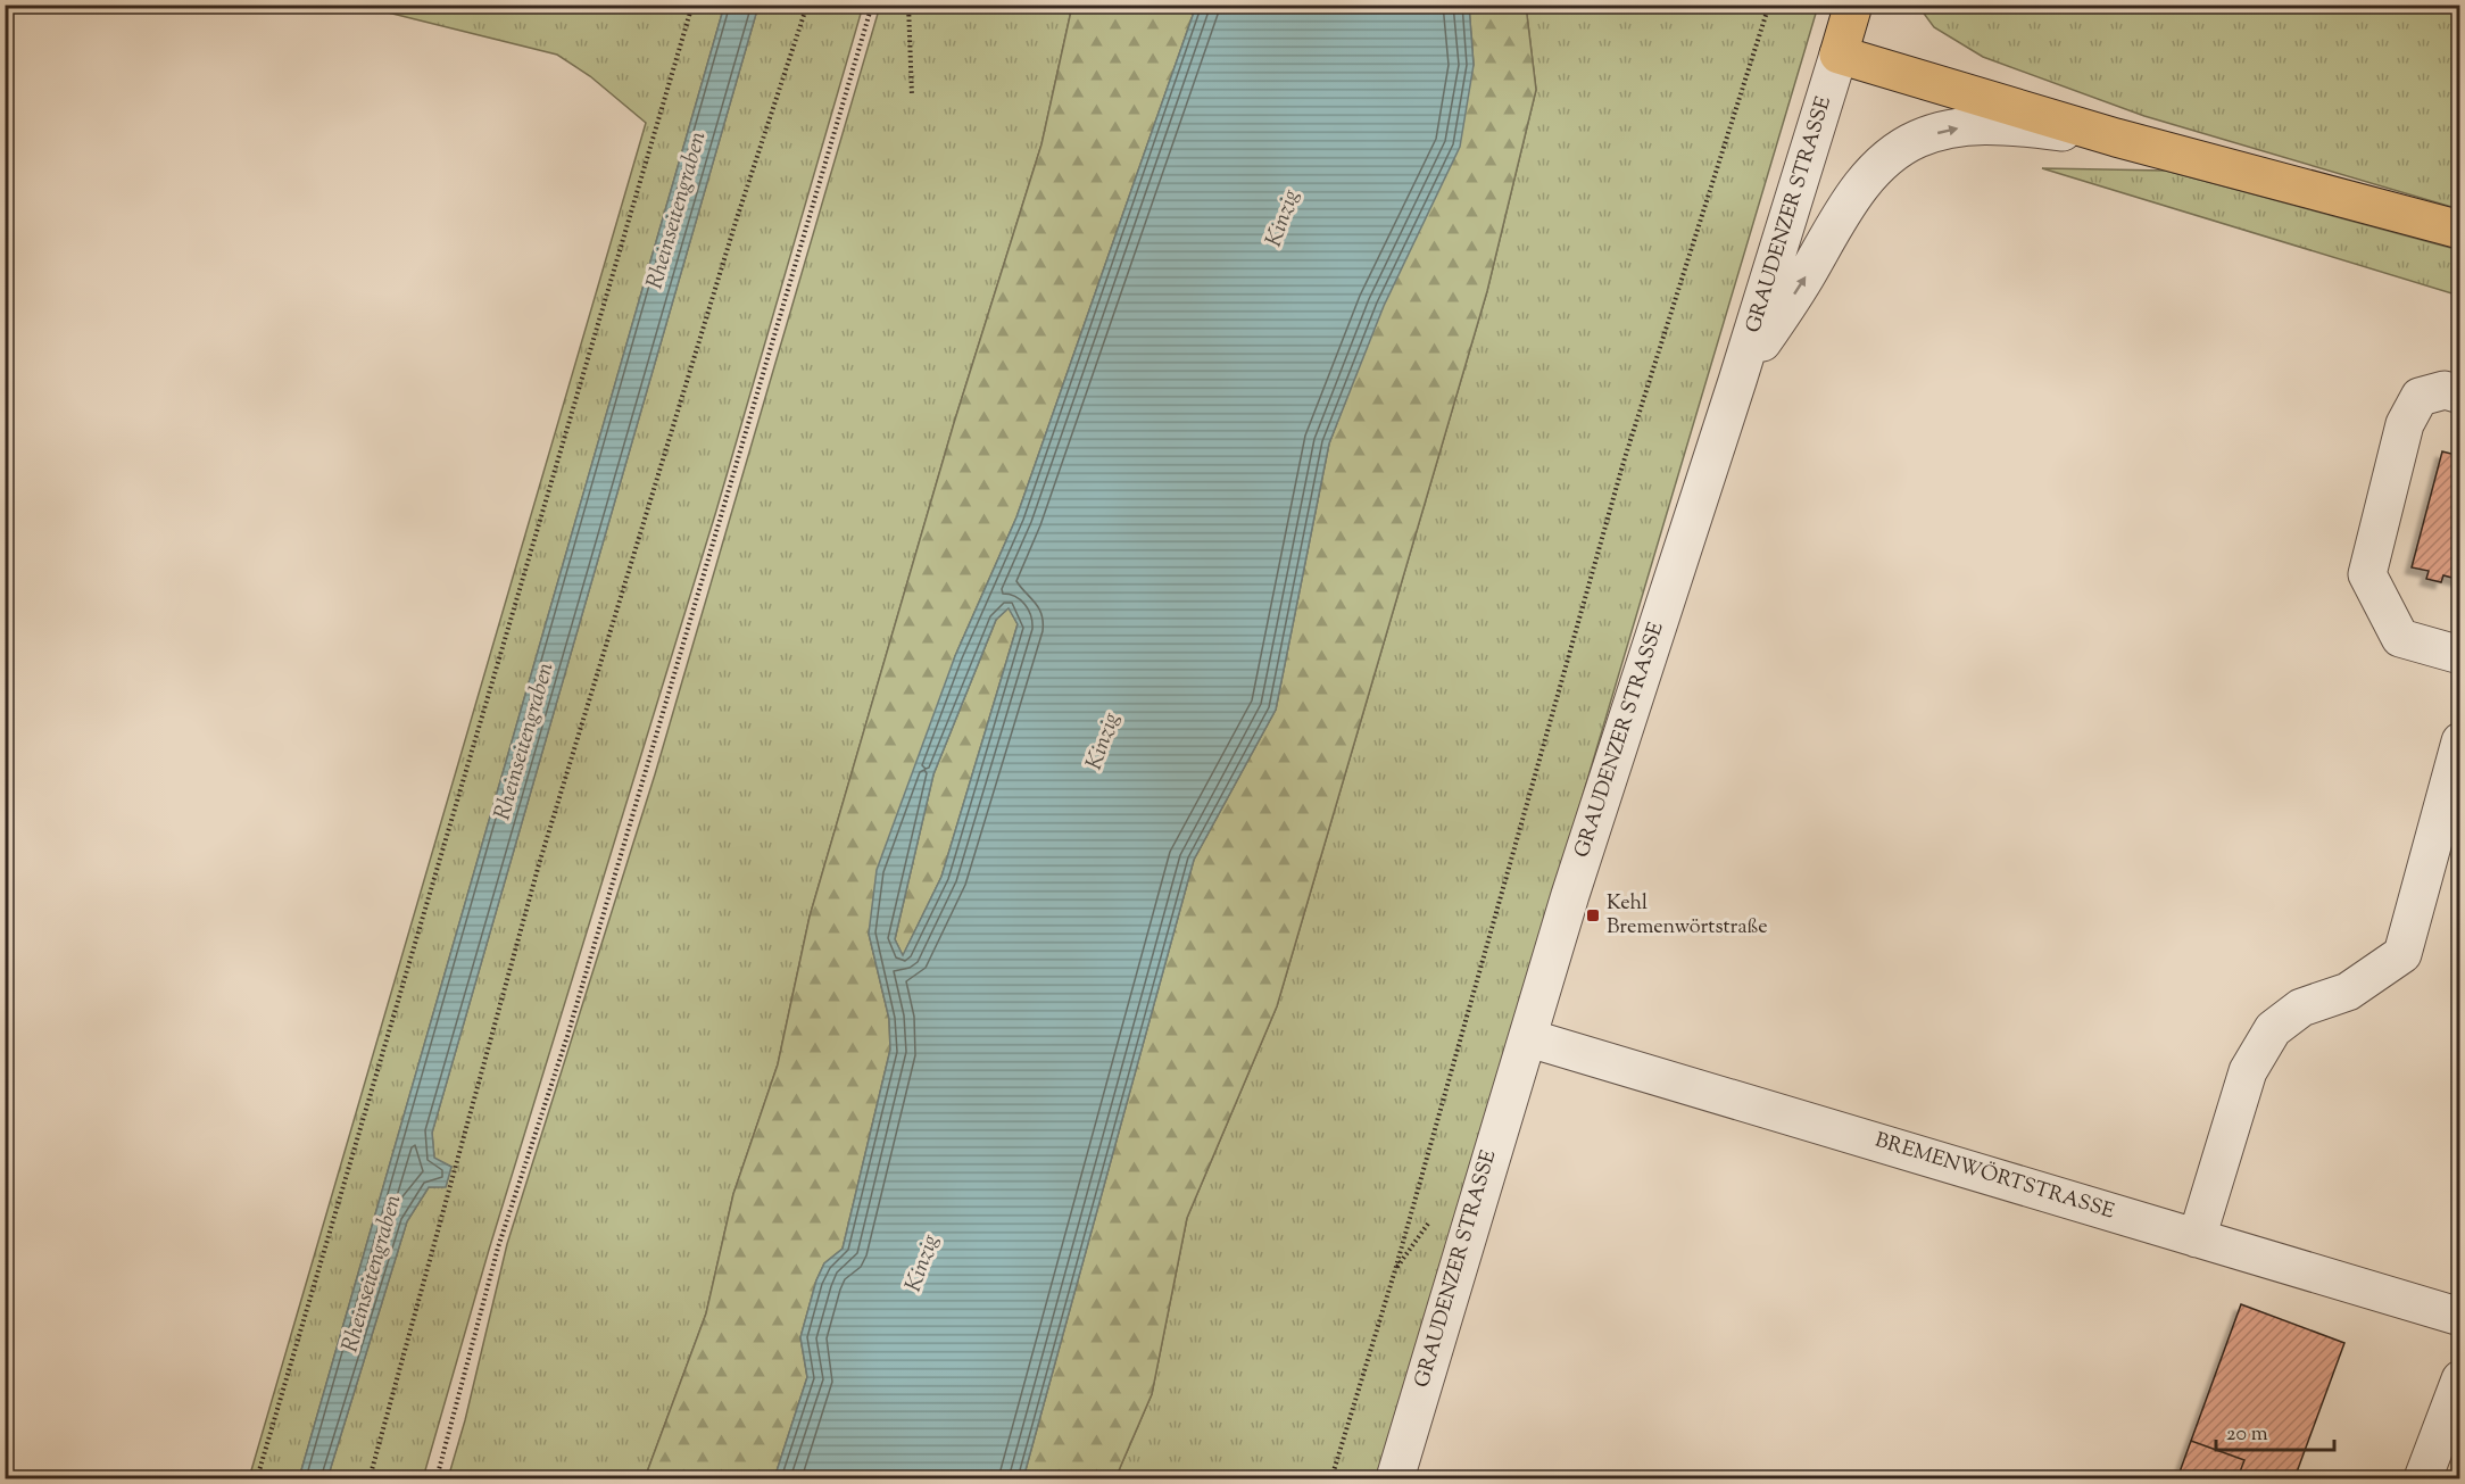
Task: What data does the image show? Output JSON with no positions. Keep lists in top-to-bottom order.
{
  "streets": {
    "main road": ["GRAUDENZER STRASSE"],
    "street": ["BREMENWÖRTSTRASSE"]
  },
  "crossings": [
    ["GRAUDENZER STRASSE", "BREMENWÖRTSTRASSE"]
  ],
  "water": ["Rheinseitengraben", "Kinzig"],
  "places": {
    "transit": ["Kehl Bremenwörtstraße"]
  },
  "scale_bar": "20 m"
}
